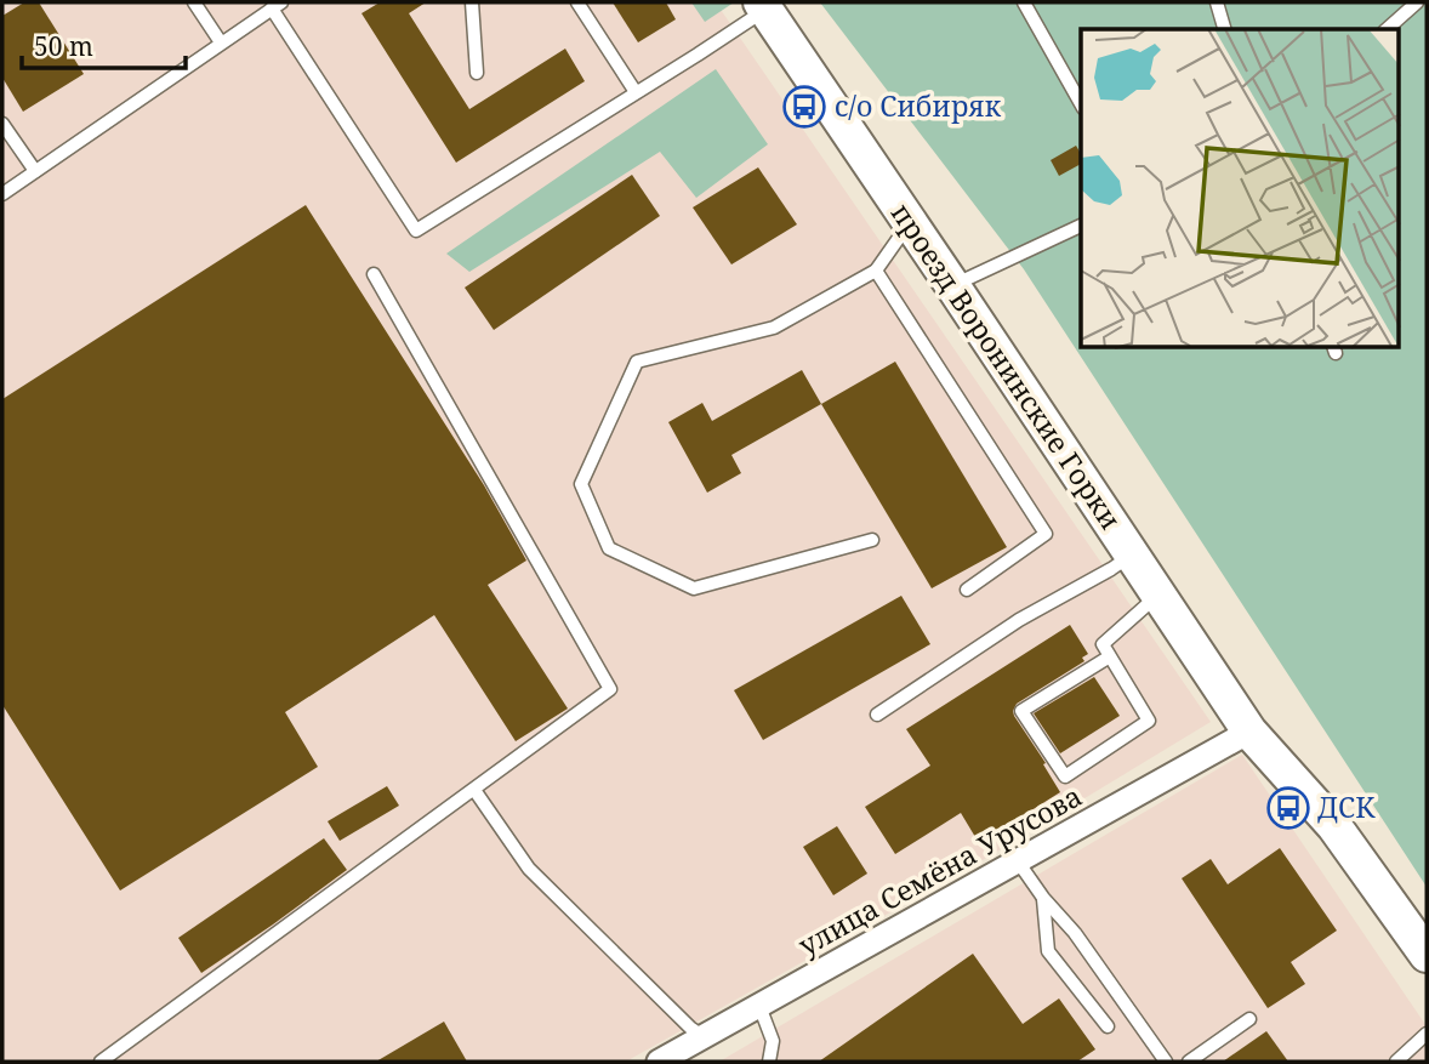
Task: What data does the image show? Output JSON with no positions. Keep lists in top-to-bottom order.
{
  "streets": {
    "street": ["проезд Воронинские Горки", "улица Семёна Урусова"]
  },
  "crossings": [
    ["проезд Воронинские Горки", "улица Семёна Урусова"]
  ],
  "places": {
    "bus stop": ["с/о Сибиряк", "ДСК"]
  },
  "scale_bar": "50 m"
}
